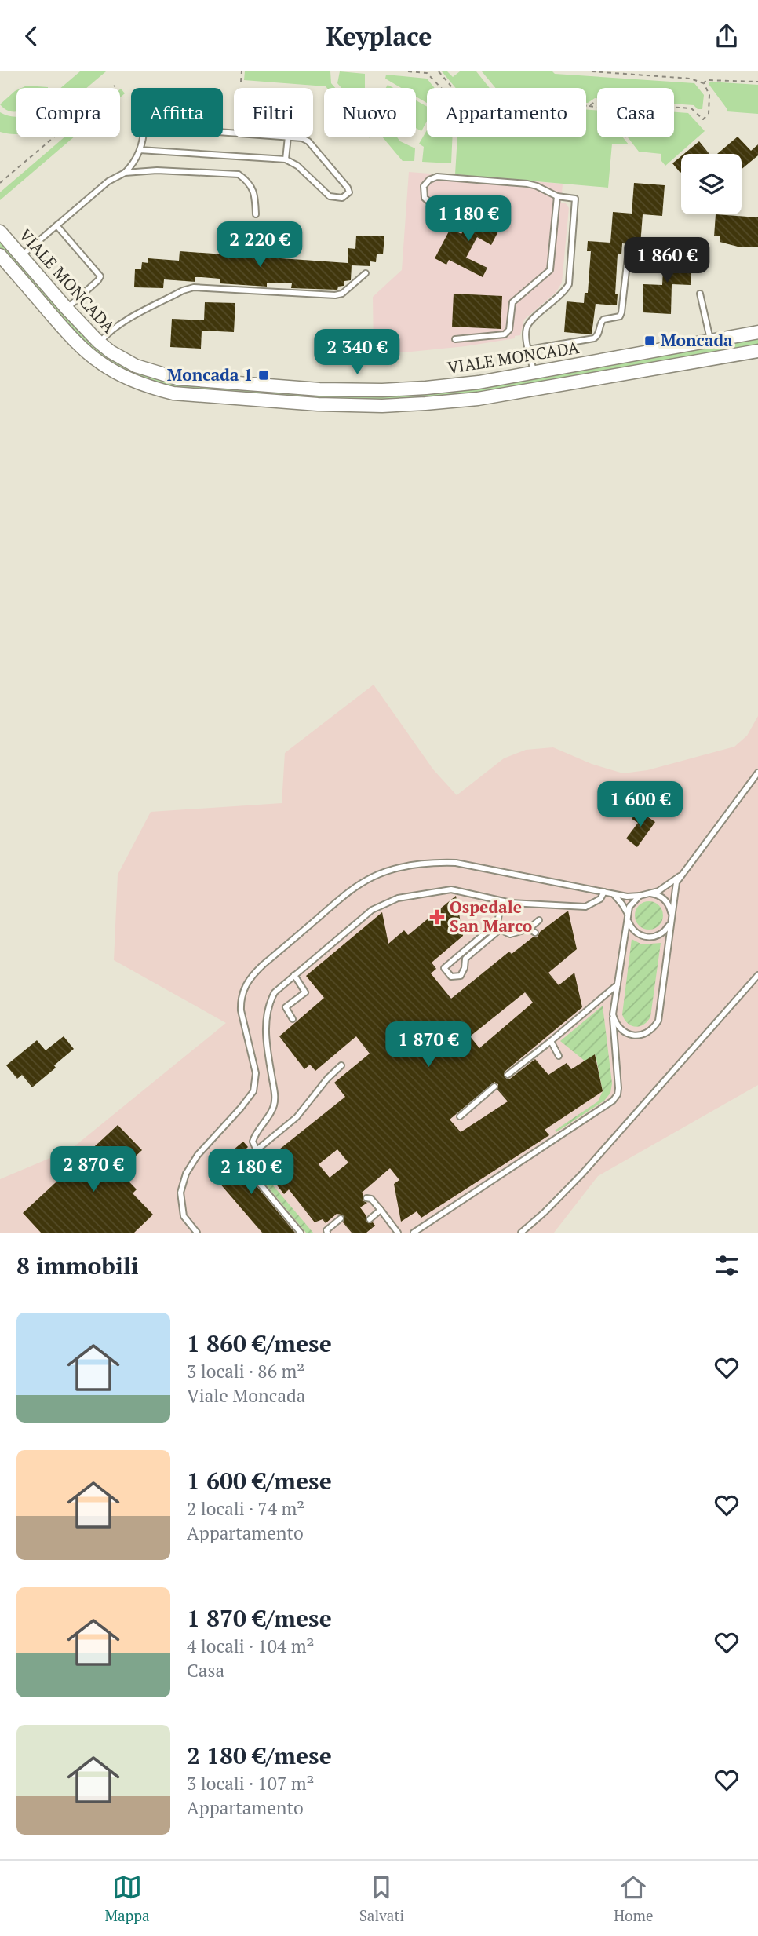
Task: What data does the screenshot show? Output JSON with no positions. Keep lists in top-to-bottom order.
{
  "streets": {
    "main road": ["VIALE MONCADA"]
  },
  "places": {
    "transit": ["Moncada", "Moncada 1"],
    "health": ["Ospedale San Marco"]
  },
  "page": {
    "header": "Keyplace",
    "chip": [
      "Compra",
      "Affitta",
      "Filtri",
      "Nuovo",
      "Appartamento",
      "Casa"
    ],
    "price": [
      "1 180 €",
      "2 220 €",
      "1 860 €",
      "2 340 €",
      "1 600 €",
      "1 870 €",
      "2 870 €",
      "2 180 €"
    ],
    "heading": "8 immobili",
    "list": [
      {
        "name": "1 860 €/mese",
        "note": "3 locali · 86 m² · Viale Moncada"
      },
      {
        "name": "1 600 €/mese",
        "note": "2 locali · 74 m² · Appartamento"
      },
      {
        "name": "1 870 €/mese",
        "note": "4 locali · 104 m² · Casa"
      },
      {
        "name": "2 180 €/mese",
        "note": "3 locali · 107 m² · Appartamento"
      }
    ],
    "tabs": ["Mappa", "Salvati", "Home"]
  }
}
